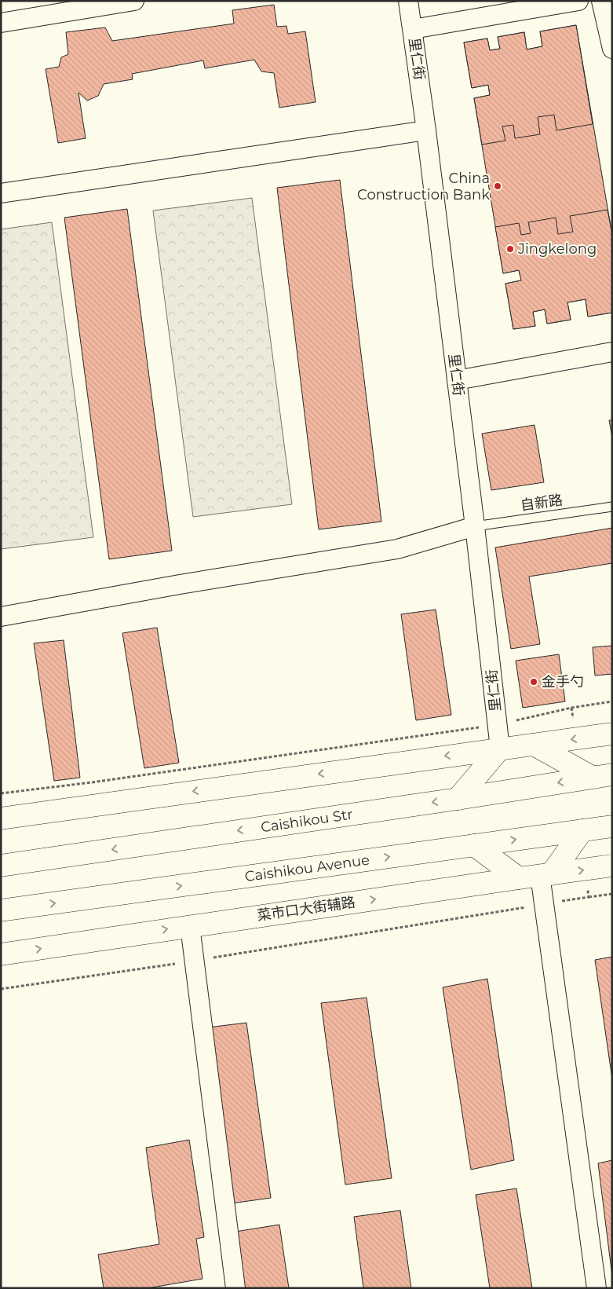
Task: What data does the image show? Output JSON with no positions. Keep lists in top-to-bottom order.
{
  "streets": {
    "main road": ["Caishikou Str", "Caishikou Avenue", "菜市口大街辅路"],
    "street": ["里仁街"],
    "lane": ["自新路"]
  },
  "crossings": [
    ["里仁街", "自新路"]
  ],
  "places": ["China Construction Bank", "Jingkelong", "金手勺"]
}
